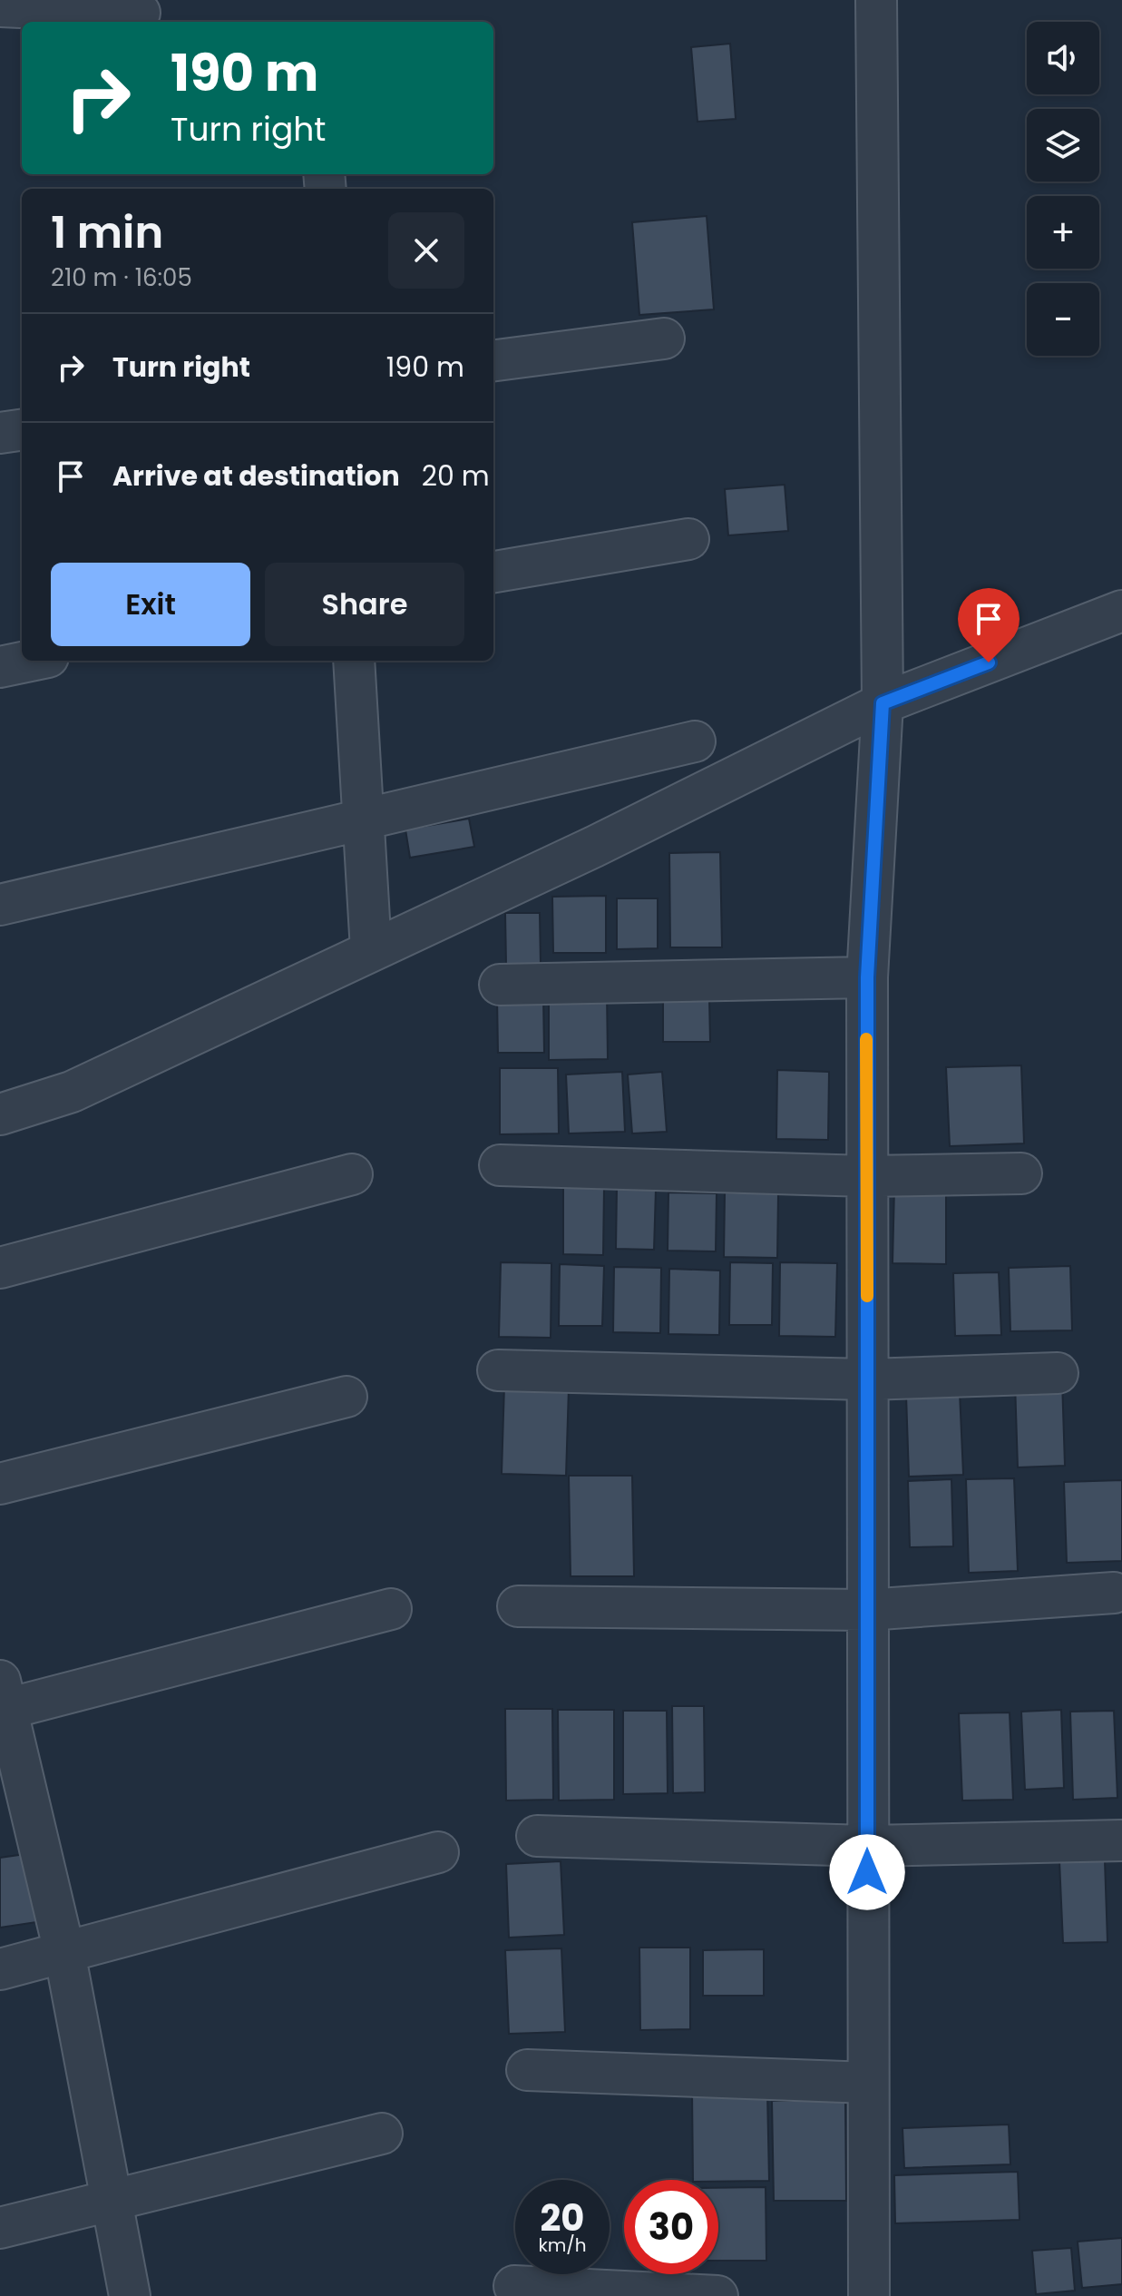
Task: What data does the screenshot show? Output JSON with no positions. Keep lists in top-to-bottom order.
{
  "page": {
    "map_buttons": ["+", "−"],
    "turn": ["190 m", "Turn right"],
    "heading": ["1 min", "210 m · 16:05"],
    "list": [
      {
        "name": "Turn right",
        "value": "190 m"
      },
      {
        "name": "Arrive at destination",
        "value": "20 m"
      }
    ],
    "buttons": ["Exit", "Share"],
    "speed": "20 km/h",
    "limit": "30"
  }
}
